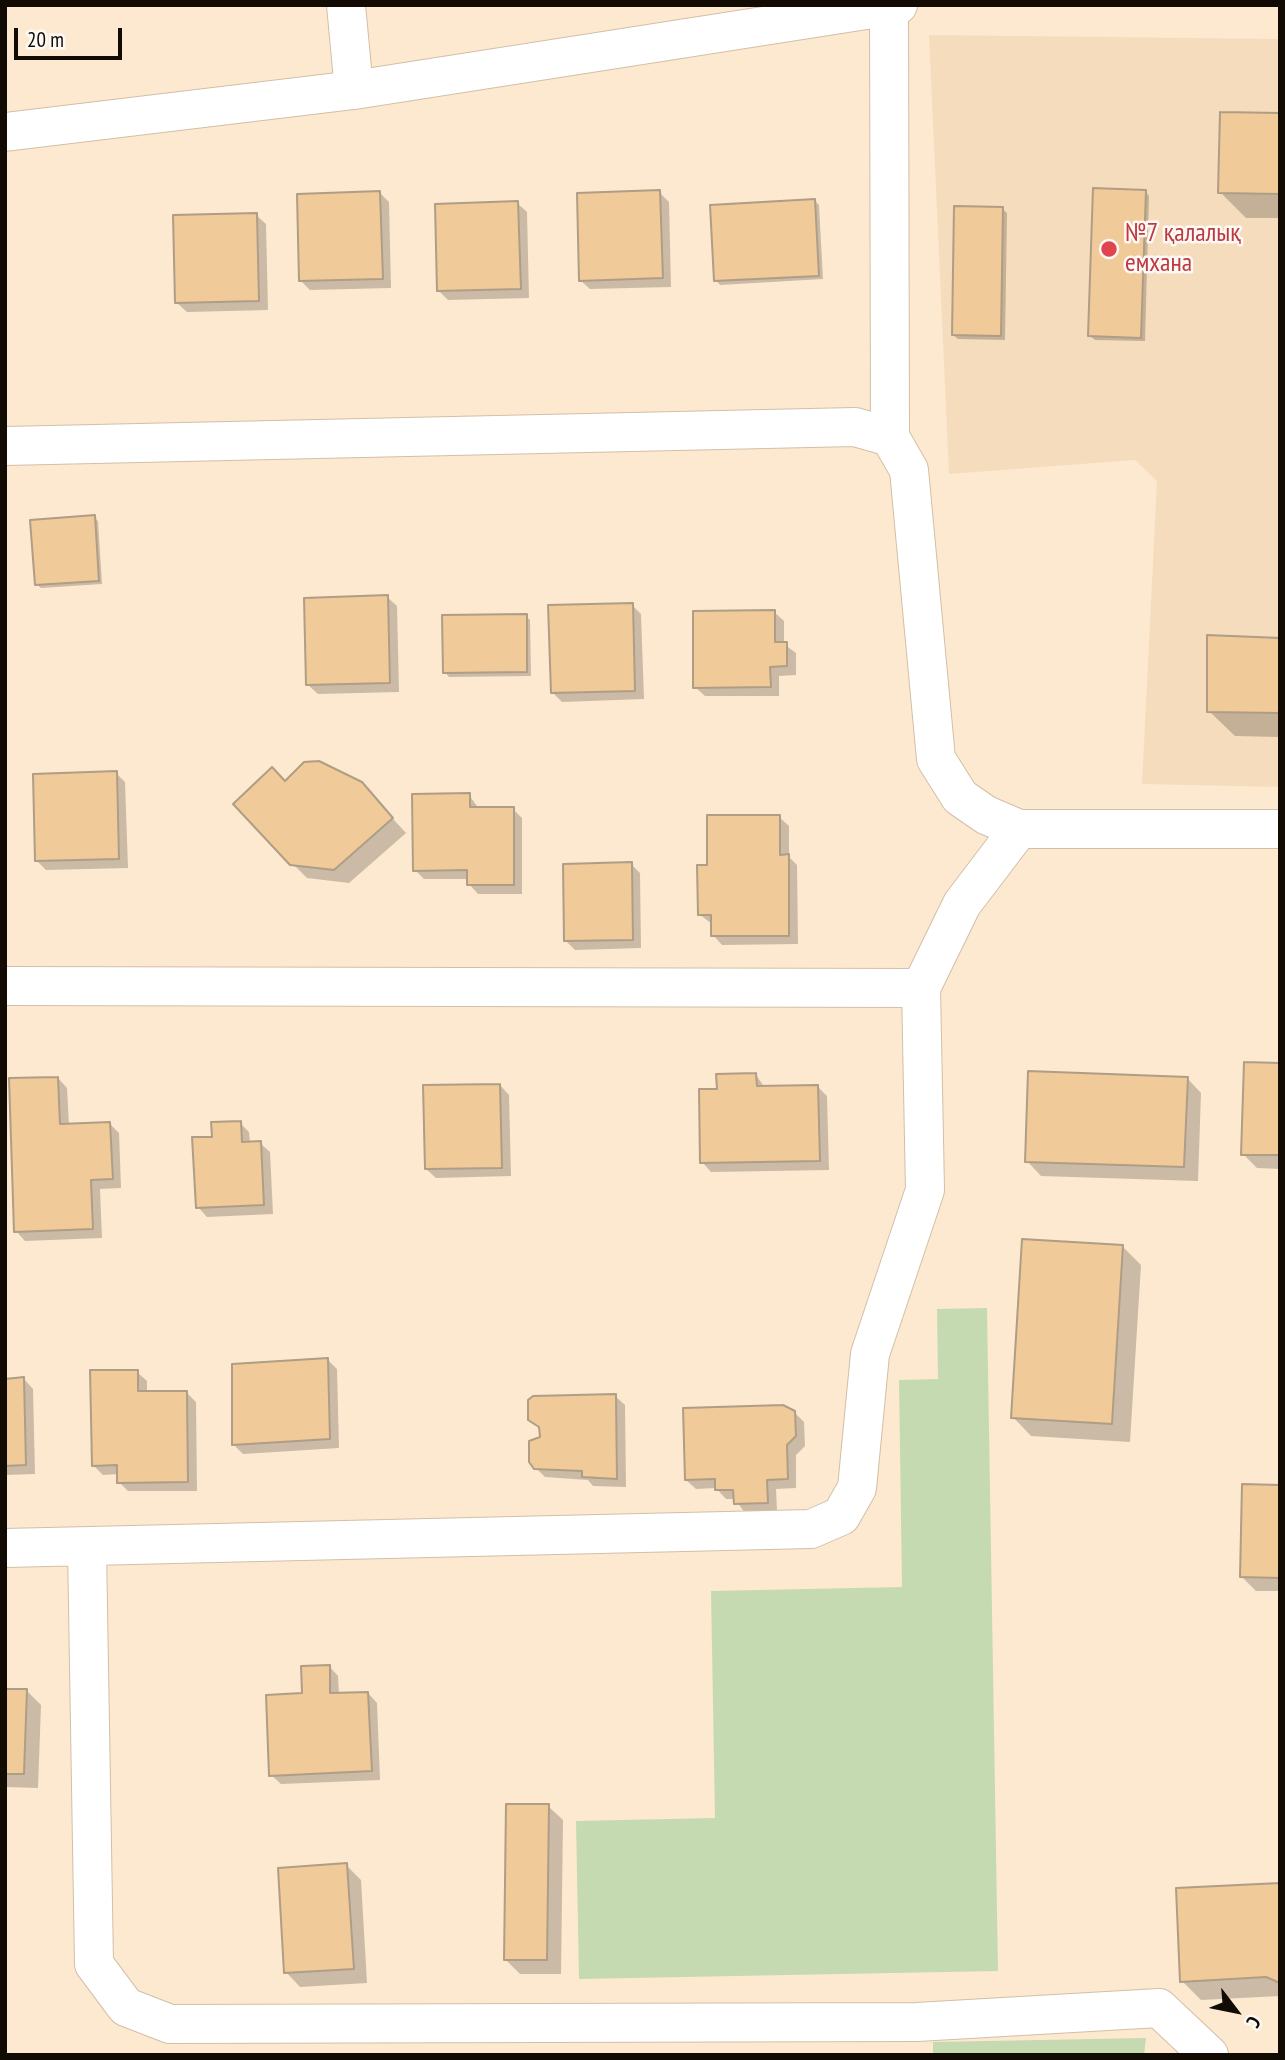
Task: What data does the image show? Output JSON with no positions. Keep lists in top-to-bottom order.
{
  "places": ["№7 қалалық емхана"],
  "scale_bar": "20 m",
  "north": "bottom right"
}
